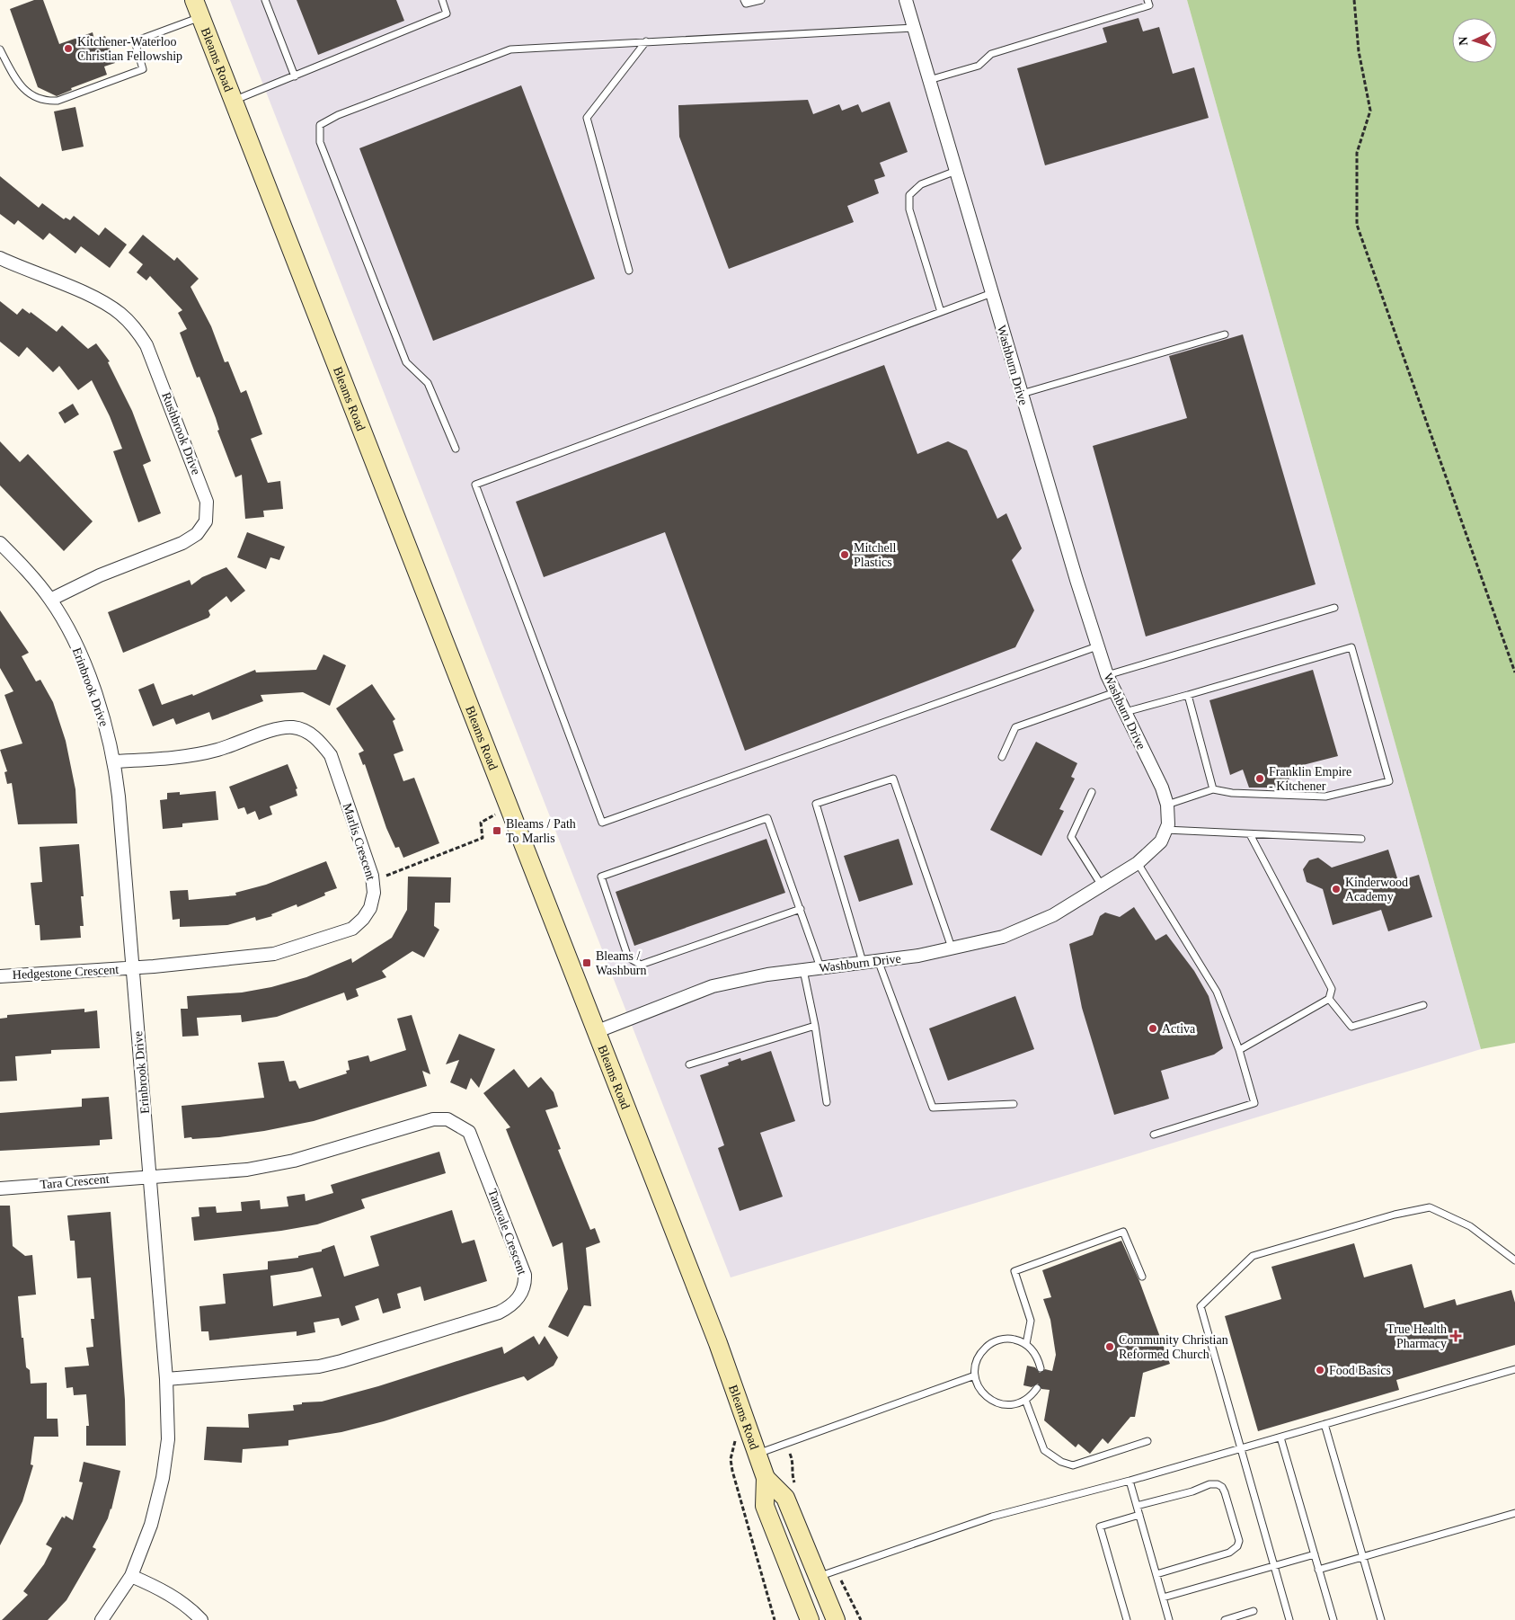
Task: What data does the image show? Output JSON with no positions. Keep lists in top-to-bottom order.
{
  "streets": {
    "main road": ["Bleams Road"],
    "street": [
      "Washburn Drive",
      "Rushbrook Drive",
      "Erinbrook Drive",
      "Marlis Crescent",
      "Hedgestone Crescent",
      "Tara Crescent",
      "Tamvale Crescent"
    ]
  },
  "crossings": [
    ["Bleams Road", "Washburn Drive"],
    ["Rushbrook Drive", "Erinbrook Drive"],
    ["Erinbrook Drive", "Marlis Crescent"],
    ["Erinbrook Drive", "Hedgestone Crescent"],
    ["Erinbrook Drive", "Tara Crescent"],
    ["Erinbrook Drive", "Tamvale Crescent"],
    ["Marlis Crescent", "Hedgestone Crescent"],
    ["Tara Crescent", "Tamvale Crescent"]
  ],
  "places": {
    "other": [
      "Kitchener-Waterloo Christian Fellowship",
      "Mitchell Plastics",
      "Franklin Empire - Kitchener",
      "Kinderwood Academy",
      "Activa",
      "Community Christian Reformed Church",
      "Food Basics"
    ],
    "transit": ["Bleams / Path To Marlis", "Bleams / Washburn"],
    "health": ["True Health Pharmacy"]
  },
  "north": "left"
}
